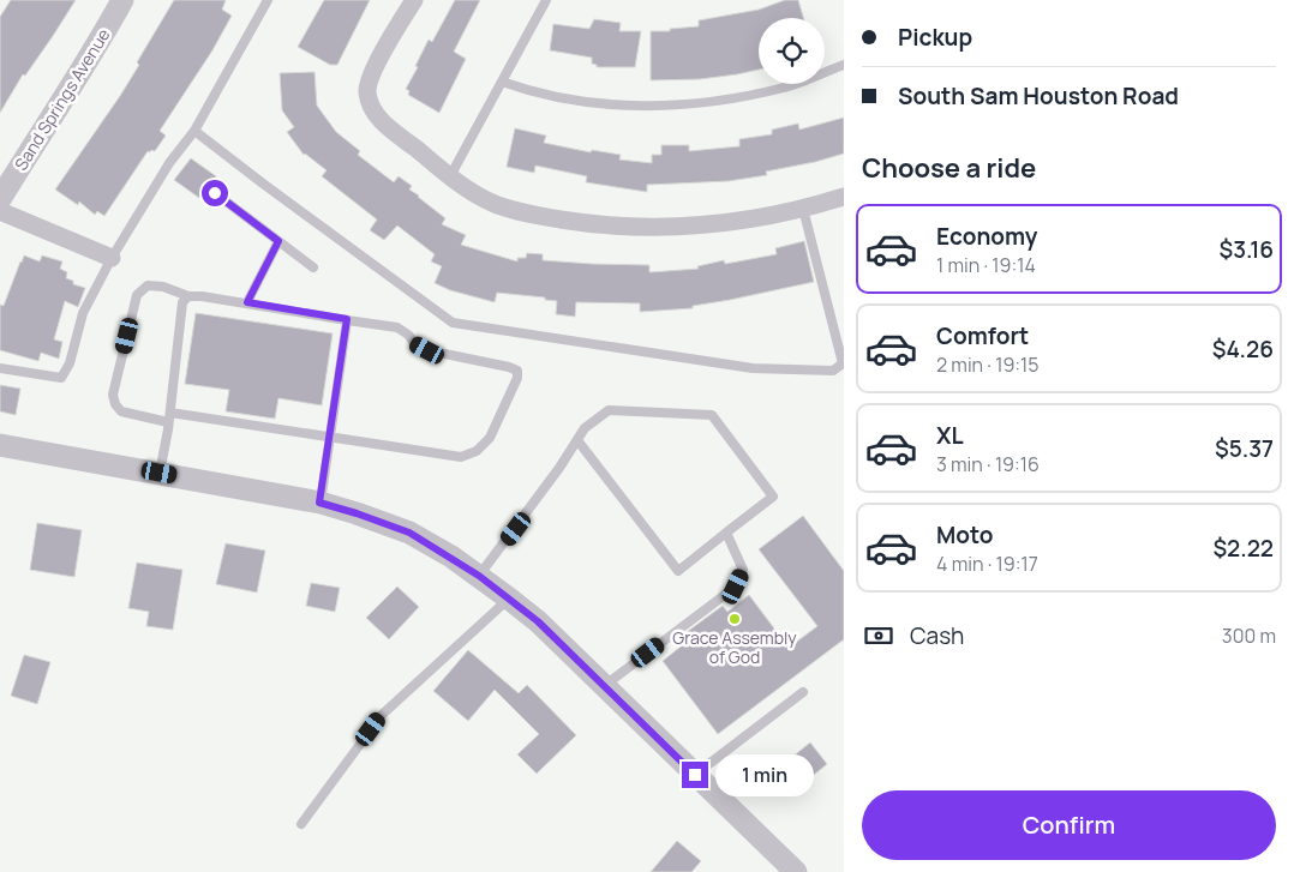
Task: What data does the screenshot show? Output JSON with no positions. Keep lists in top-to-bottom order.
{
  "streets": {
    "street": ["Sand Springs Avenue"]
  },
  "places": ["Grace Assembly of God"],
  "page": {
    "banner": ["Pickup", "South Sam Houston Road"],
    "heading": "Choose a ride",
    "list": [
      {
        "name": "Economy",
        "note": "1 min · 19:14",
        "value": "$3.16"
      },
      {
        "name": "Comfort",
        "note": "2 min · 19:15",
        "value": "$4.26"
      },
      {
        "name": "XL",
        "note": "3 min · 19:16",
        "value": "$5.37"
      },
      {
        "name": "Moto",
        "note": "4 min · 19:17",
        "value": "$2.22"
      }
    ],
    "pay": ["Cash", "300 m"],
    "bubble": "1 min",
    "buttons": "Confirm"
  }
}
